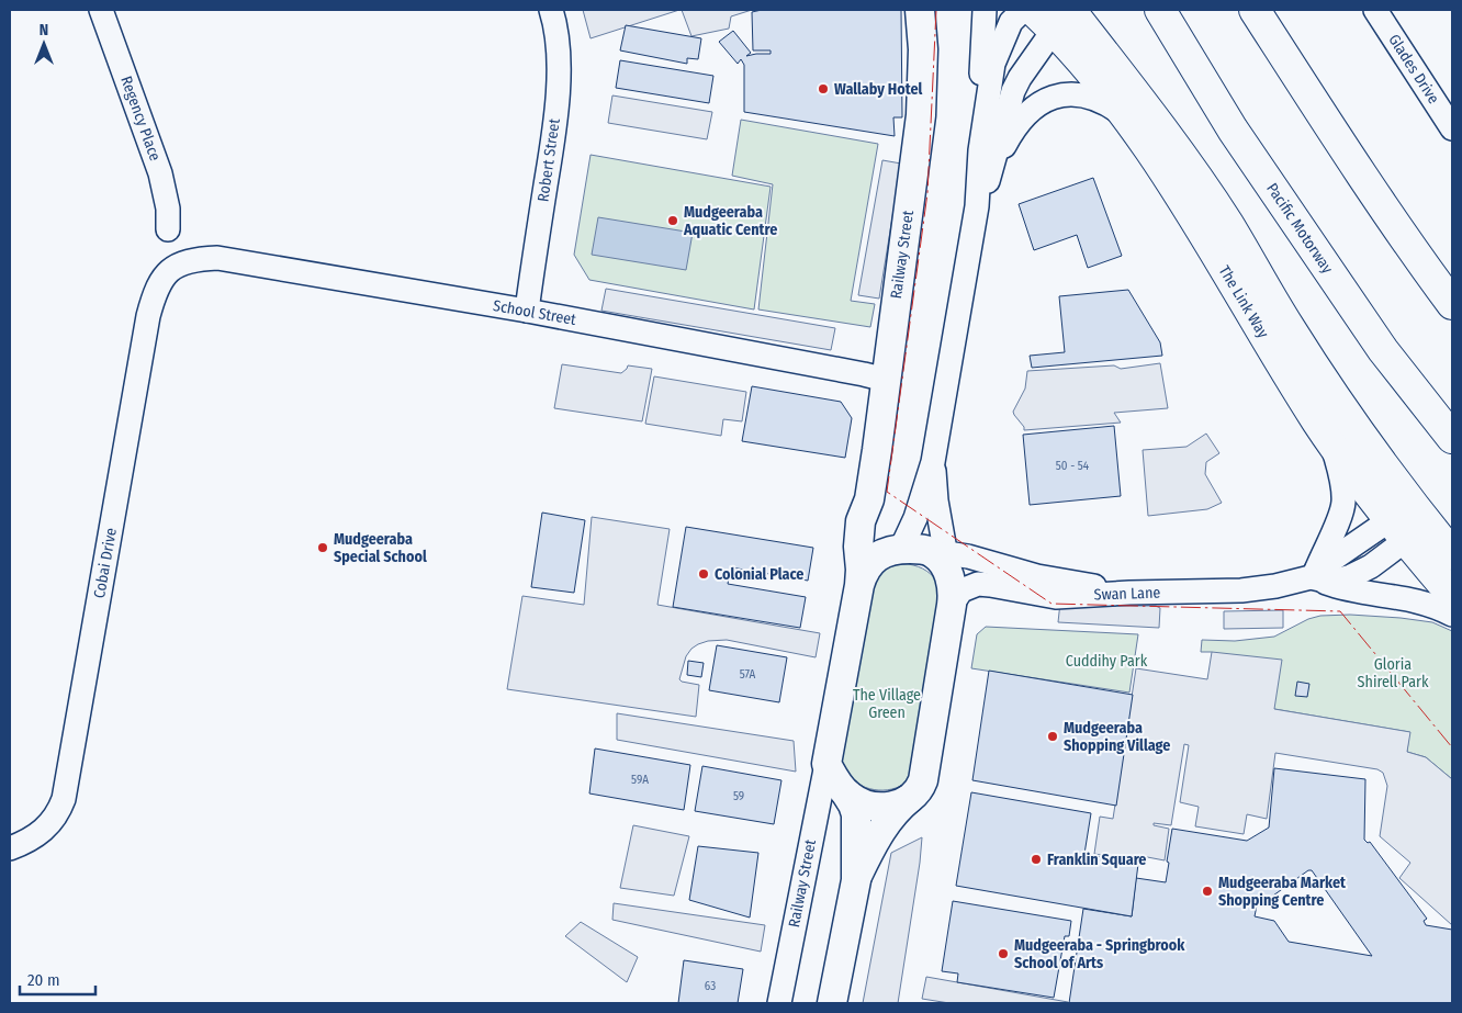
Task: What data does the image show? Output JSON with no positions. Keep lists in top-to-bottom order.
{
  "streets": {
    "main road": ["Pacific Motorway", "The Link Way"],
    "street": [
      "Glades Drive",
      "Regency Place",
      "Robert Street",
      "Railway Street",
      "School Street",
      "Cobai Drive",
      "Swan Lane"
    ]
  },
  "crossings": [
    ["Robert Street", "School Street"],
    ["Railway Street", "School Street"],
    ["Railway Street", "Swan Lane"],
    ["The Link Way", "Swan Lane"],
    ["School Street", "Cobai Drive"]
  ],
  "parks": ["Cuddihy Park", "Gloria Shirell Park", "The Village Green"],
  "places": [
    "Wallaby Hotel",
    "Mudgeeraba Aquatic Centre",
    "Mudgeeraba Special School",
    "Colonial Place",
    "Mudgeeraba Shopping Village",
    "Franklin Square",
    "Mudgeeraba Market Shopping Centre",
    "Mudgeeraba - Springbrook School of Arts"
  ],
  "house_numbers": [
    "50 - 54",
    "57A",
    "59A",
    "59",
    "63"
  ],
  "scale_bar": "20 m",
  "north": "top"
}
